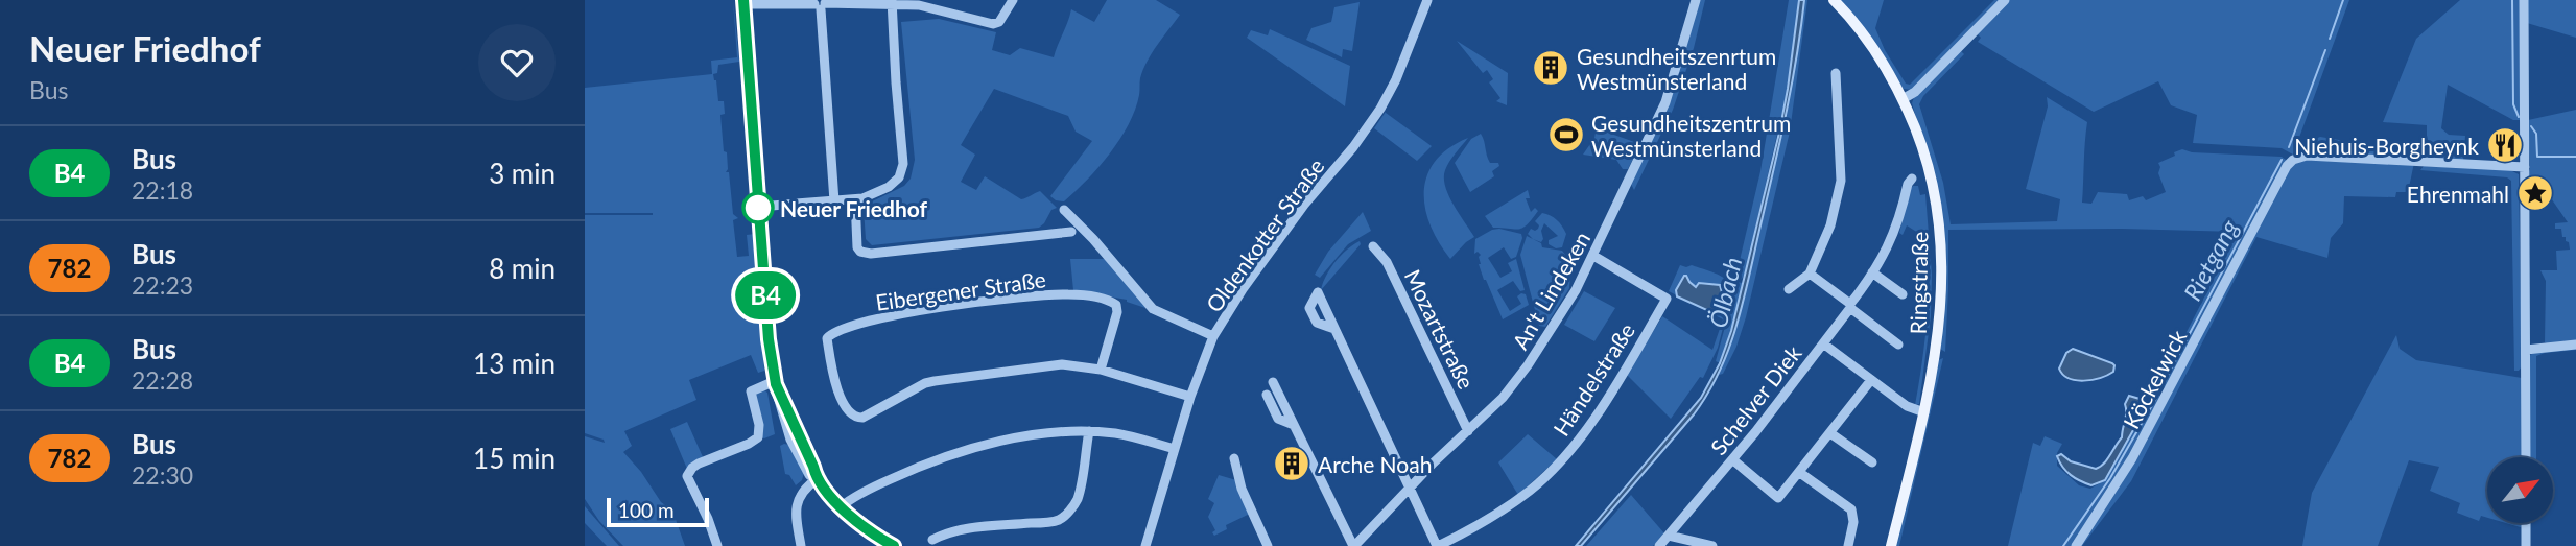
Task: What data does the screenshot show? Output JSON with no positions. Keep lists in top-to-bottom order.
{
  "streets": {
    "main road": ["Ringstraße"],
    "street": [
      "Oldenkotter Straße",
      "Eibergener Straße",
      "An't Lindeken",
      "Mozartstraße",
      "Händelstraße",
      "Köckelwick",
      "Schelver Diek"
    ]
  },
  "crossings": [
    ["An't Lindeken", "Mozartstraße"],
    ["An't Lindeken", "Händelstraße"]
  ],
  "water": ["Rietgang", "Ölbach"],
  "places": {
    "building": ["Gesundheitszenrtum Westmünsterland", "Arche Noah"],
    "sports": ["Gesundheitszentrum Westmünsterland"],
    "restaurant": ["Niehuis-Borgheynk"],
    "place": ["Ehrenmahl"],
    "other": ["Neuer Friedhof"]
  },
  "lines": ["bus line B4"],
  "scale_bar": "100 m",
  "north": "top right",
  "page": {
    "heading": ["Neuer Friedhof", "Bus"],
    "on_map": "B4",
    "list": [
      {
        "mark": "B4",
        "name": "Bus",
        "note": "22:18",
        "value": "3 min"
      },
      {
        "mark": "782",
        "name": "Bus",
        "note": "22:23",
        "value": "8 min"
      },
      {
        "mark": "B4",
        "name": "Bus",
        "note": "22:28",
        "value": "13 min"
      },
      {
        "mark": "782",
        "name": "Bus",
        "note": "22:30",
        "value": "15 min"
      }
    ],
    "scale": "100 m"
  }
}
